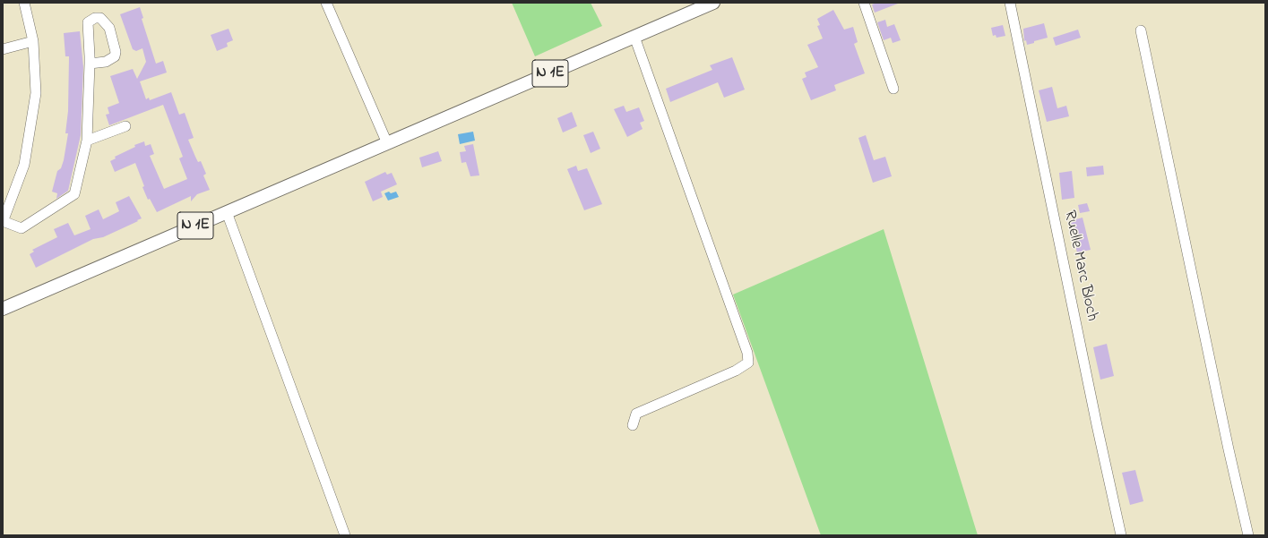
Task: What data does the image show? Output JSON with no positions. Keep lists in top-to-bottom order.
{
  "streets": {
    "main road": ["N 1E"],
    "street": ["Ruelle Marc Bloch"]
  }
}
